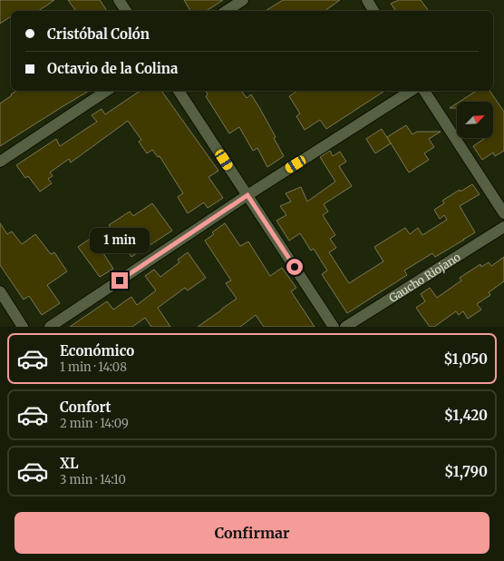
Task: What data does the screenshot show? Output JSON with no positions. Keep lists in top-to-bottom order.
{
  "streets": {
    "street": ["Gaucho Riojano"]
  },
  "north": "top right",
  "page": {
    "banner": ["Cristóbal Colón", "Octavio de la Colina"],
    "bubble": "1 min",
    "list": [
      {
        "name": "Económico",
        "note": "1 min · 14:08",
        "value": "$1,050"
      },
      {
        "name": "Confort",
        "note": "2 min · 14:09",
        "value": "$1,420"
      },
      {
        "name": "XL",
        "note": "3 min · 14:10",
        "value": "$1,790"
      }
    ],
    "buttons": "Confirmar"
  }
}
